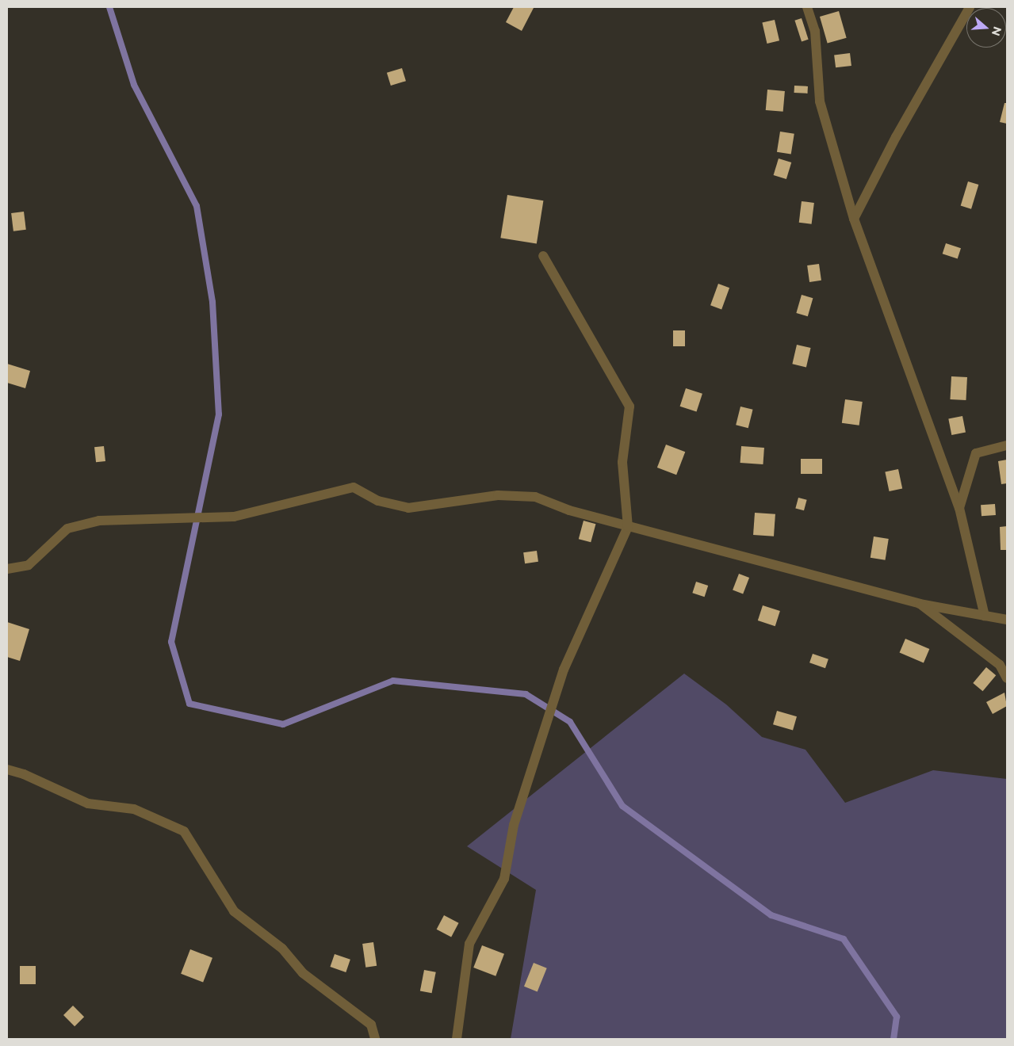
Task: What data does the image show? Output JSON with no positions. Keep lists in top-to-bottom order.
{
  "north": "right"
}
